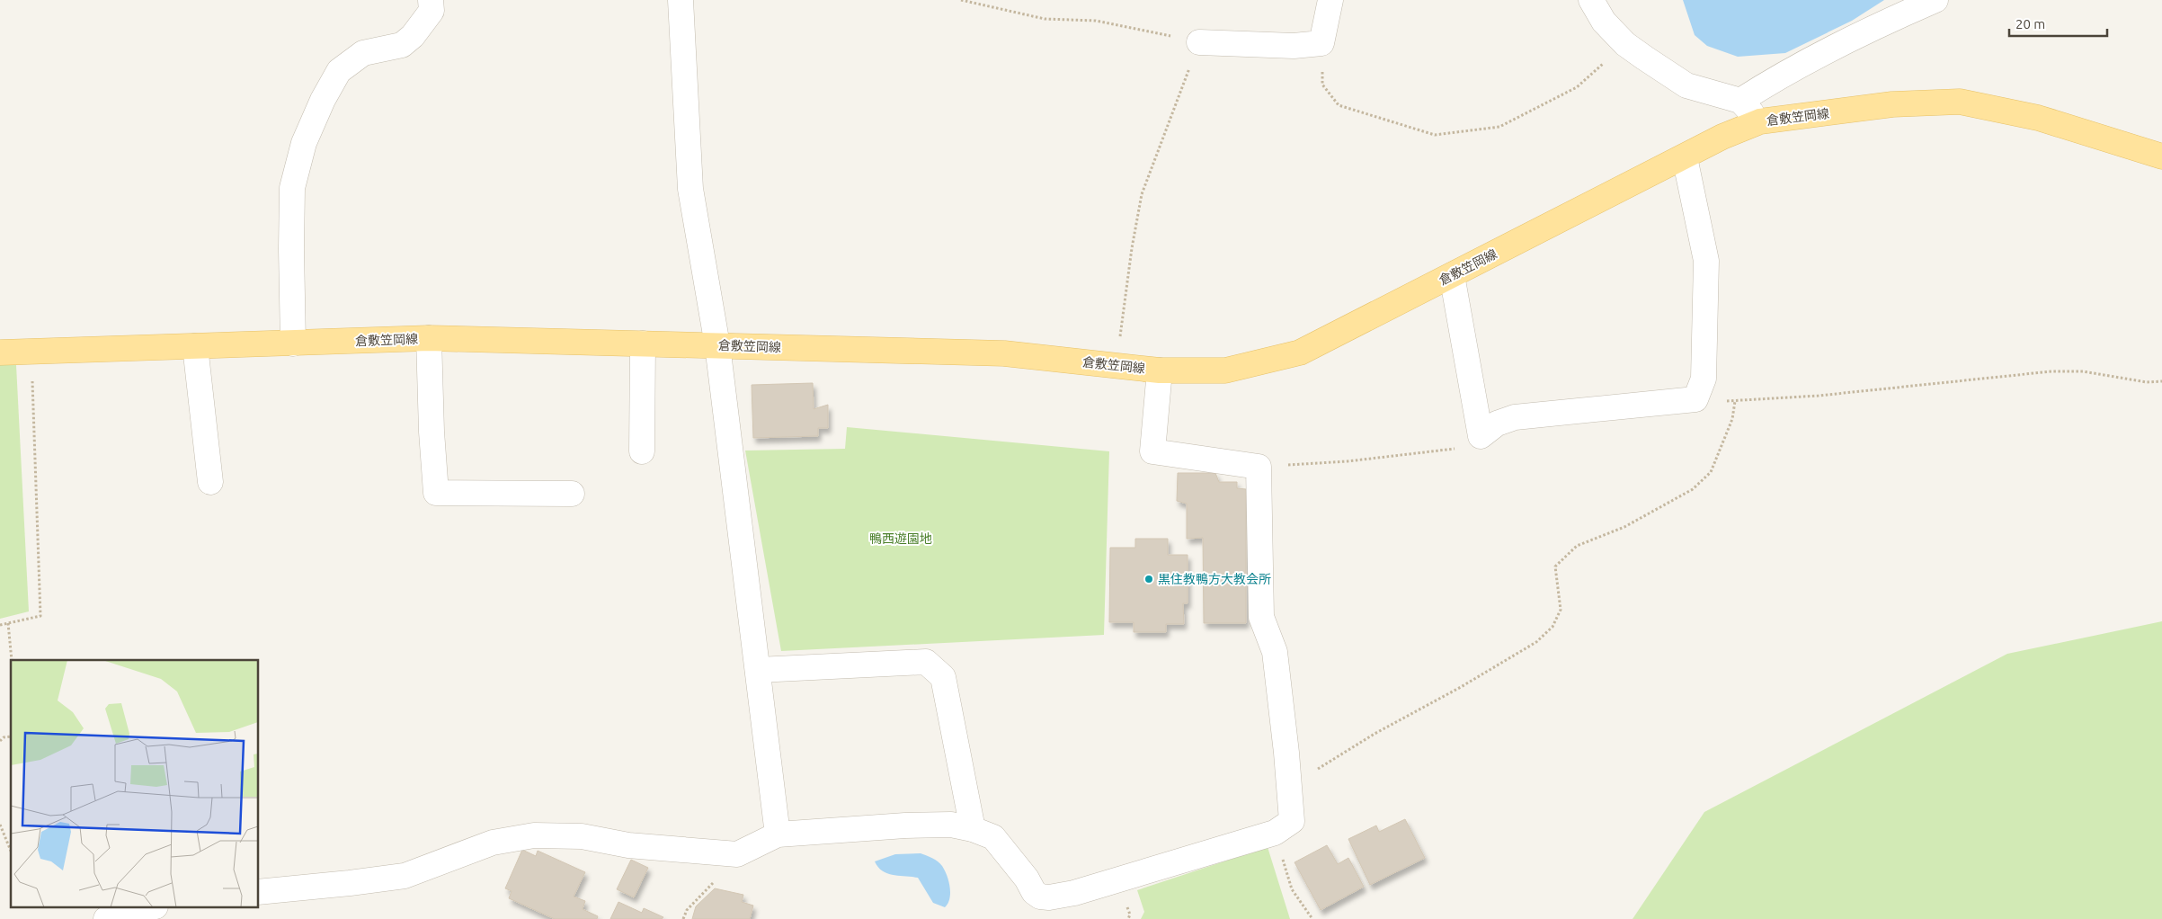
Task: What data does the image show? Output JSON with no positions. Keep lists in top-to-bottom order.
{
  "streets": {
    "main road": ["倉敷笠岡線"]
  },
  "parks": ["鴨西遊園地"],
  "places": ["黒住教鴨方大教会所"],
  "scale_bar": "20 m"
}
